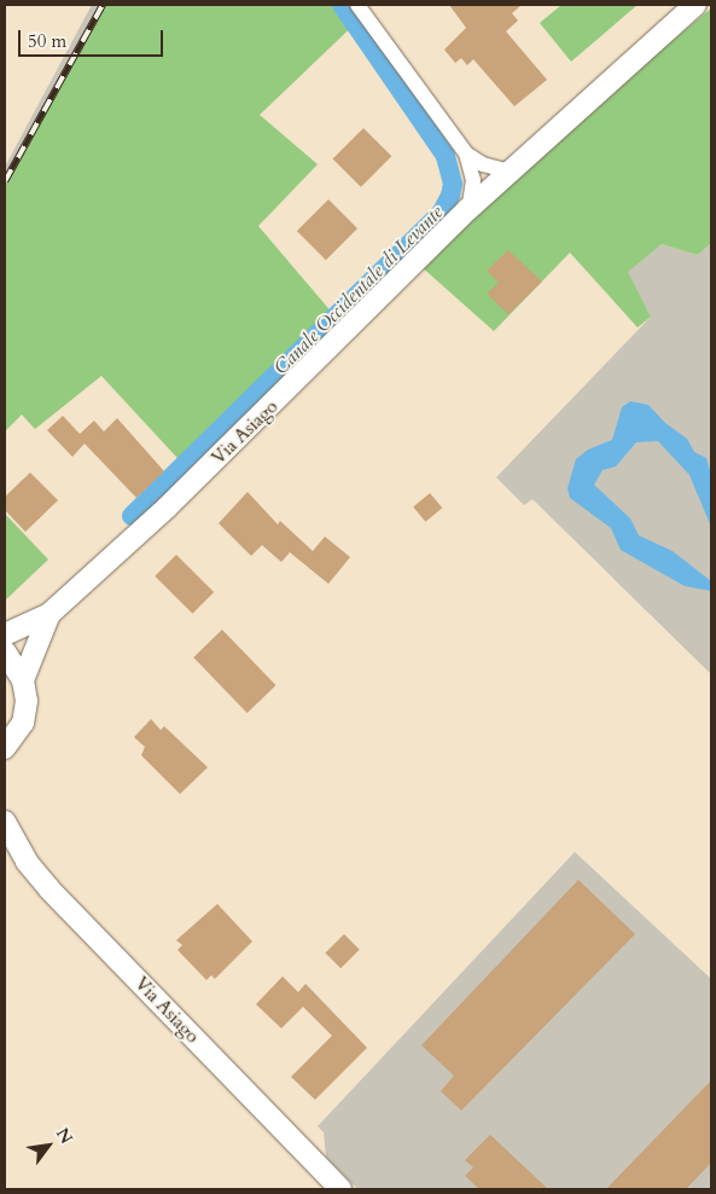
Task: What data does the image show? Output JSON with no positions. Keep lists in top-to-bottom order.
{
  "streets": {
    "main road": ["Via Asiago"]
  },
  "water": ["Canale Occidentale di Levante"],
  "scale_bar": "50 m",
  "north": "top right"
}
